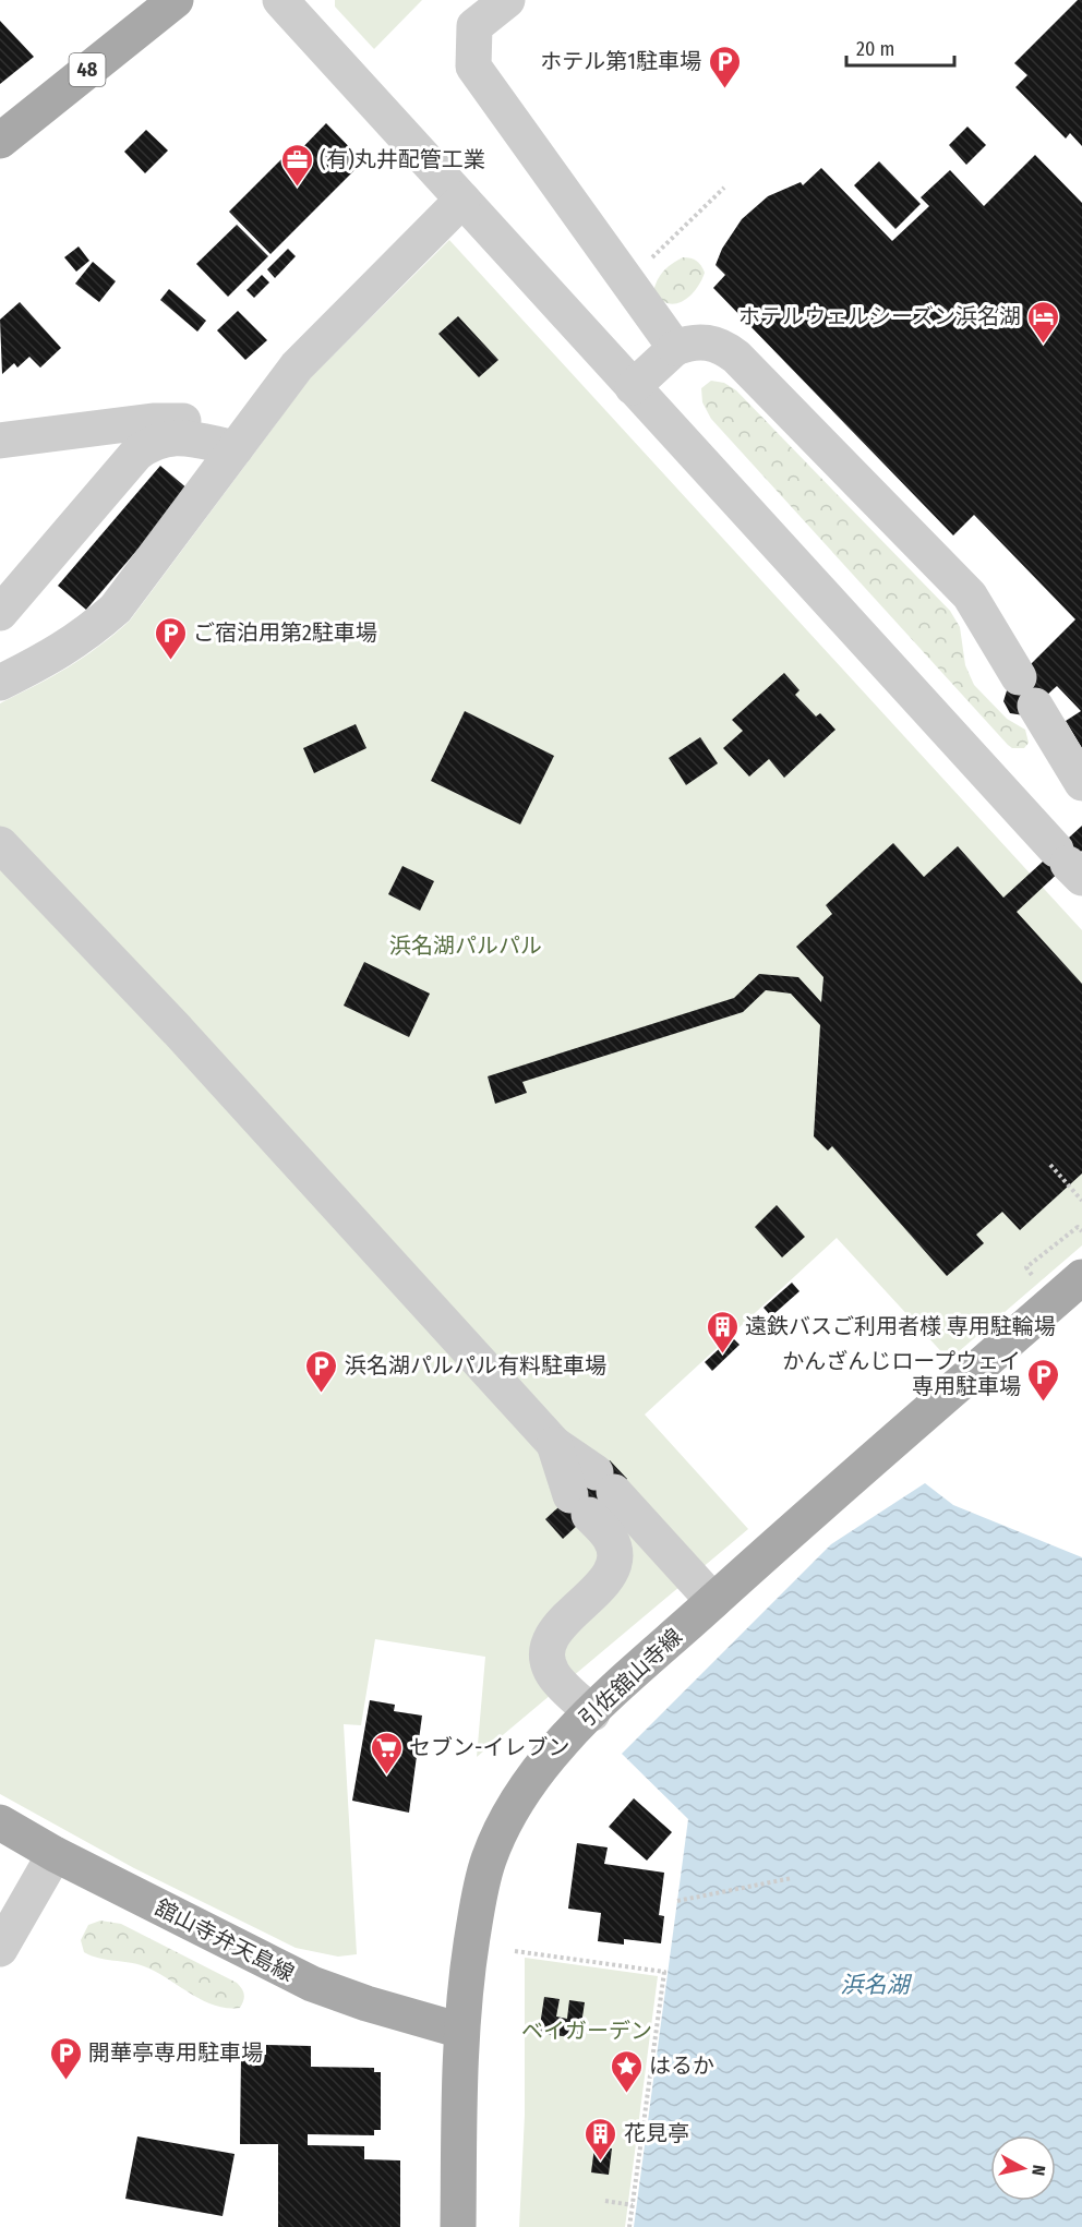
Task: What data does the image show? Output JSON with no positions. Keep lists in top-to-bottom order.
{
  "streets": {
    "main road": ["48", "引佐舘山寺線", "舘山寺弁天島線"]
  },
  "crossings": [
    ["引佐舘山寺線", "舘山寺弁天島線"]
  ],
  "water": ["浜名湖"],
  "parks": ["浜名湖パルパル", "ベイガーデン"],
  "places": {
    "parking": [
      "ホテル第1駐車場",
      "ご宿泊用第2駐車場",
      "浜名湖パルパル有料駐車場",
      "かんざんじロープウェイ 専用駐車場",
      "開華亭専用駐車場"
    ],
    "office": ["(有)丸井配管工業"],
    "hotel": ["ホテルウェルシーズン浜名湖"],
    "building": ["遠鉄バスご利用者様 専用駐輪場", "花見亭"],
    "supermarket": ["セブン-イレブン"],
    "place": ["はるか"]
  },
  "scale_bar": "20 m",
  "north": "right"
}
